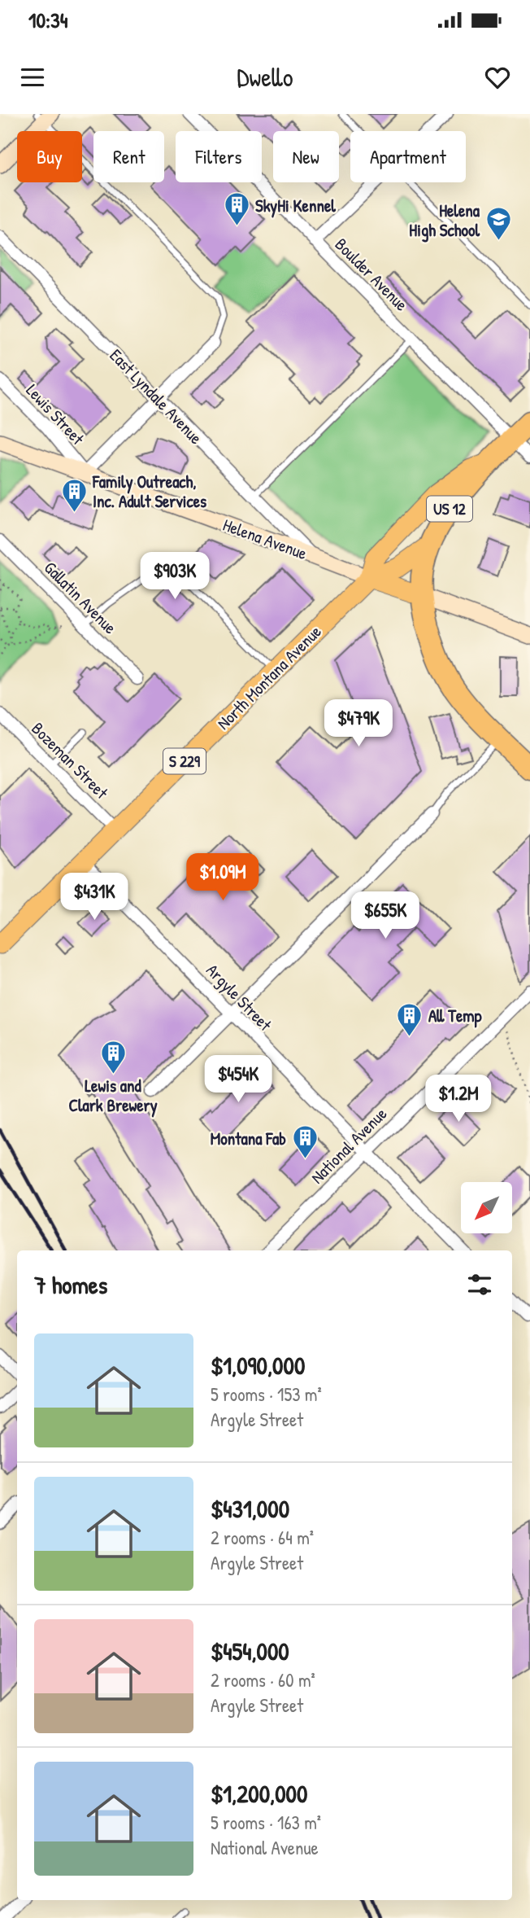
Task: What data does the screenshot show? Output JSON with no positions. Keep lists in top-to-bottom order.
{
  "streets": {
    "highway": ["US 12", "North Montana Avenue"],
    "main road": ["Helena Avenue", "S 229"],
    "street": [
      "Boulder Avenue",
      "East Lyndale Avenue",
      "Lewis Street",
      "Gallatin Avenue",
      "Bozeman Street",
      "Argyle Street",
      "National Avenue"
    ]
  },
  "crossings": [
    ["Boulder Avenue", "North Montana Avenue"],
    ["East Lyndale Avenue", "Helena Avenue"],
    ["Lewis Street", "Helena Avenue"],
    ["US 12", "Helena Avenue"],
    ["US 12", "North Montana Avenue"],
    ["Helena Avenue", "North Montana Avenue"],
    ["North Montana Avenue", "Bozeman Street"],
    ["North Montana Avenue", "Argyle Street"],
    ["Argyle Street", "National Avenue"]
  ],
  "places": {
    "building": [
      "SkyHi Kennel",
      "Family Outreach, Inc. Adult Services",
      "All Temp",
      "Lewis and Clark Brewery",
      "Montana Fab"
    ],
    "school or university": ["Helena High School"]
  },
  "north": "bottom left",
  "page": {
    "status": "10:34",
    "header": "Dwello",
    "chip": [
      "Buy",
      "Rent",
      "Filters",
      "New",
      "Apartment"
    ],
    "price": [
      "$903K",
      "$479K",
      "$1.09M",
      "$431K",
      "$655K",
      "$454K",
      "$1.2M"
    ],
    "heading": "7 homes",
    "list": [
      {
        "name": "$1,090,000",
        "note": "5 rooms · 153 m² · Argyle Street"
      },
      {
        "name": "$431,000",
        "note": "2 rooms · 64 m² · Argyle Street"
      },
      {
        "name": "$454,000",
        "note": "2 rooms · 60 m² · Argyle Street"
      },
      {
        "name": "$1,200,000",
        "note": "5 rooms · 163 m² · National Avenue"
      }
    ]
  }
}
